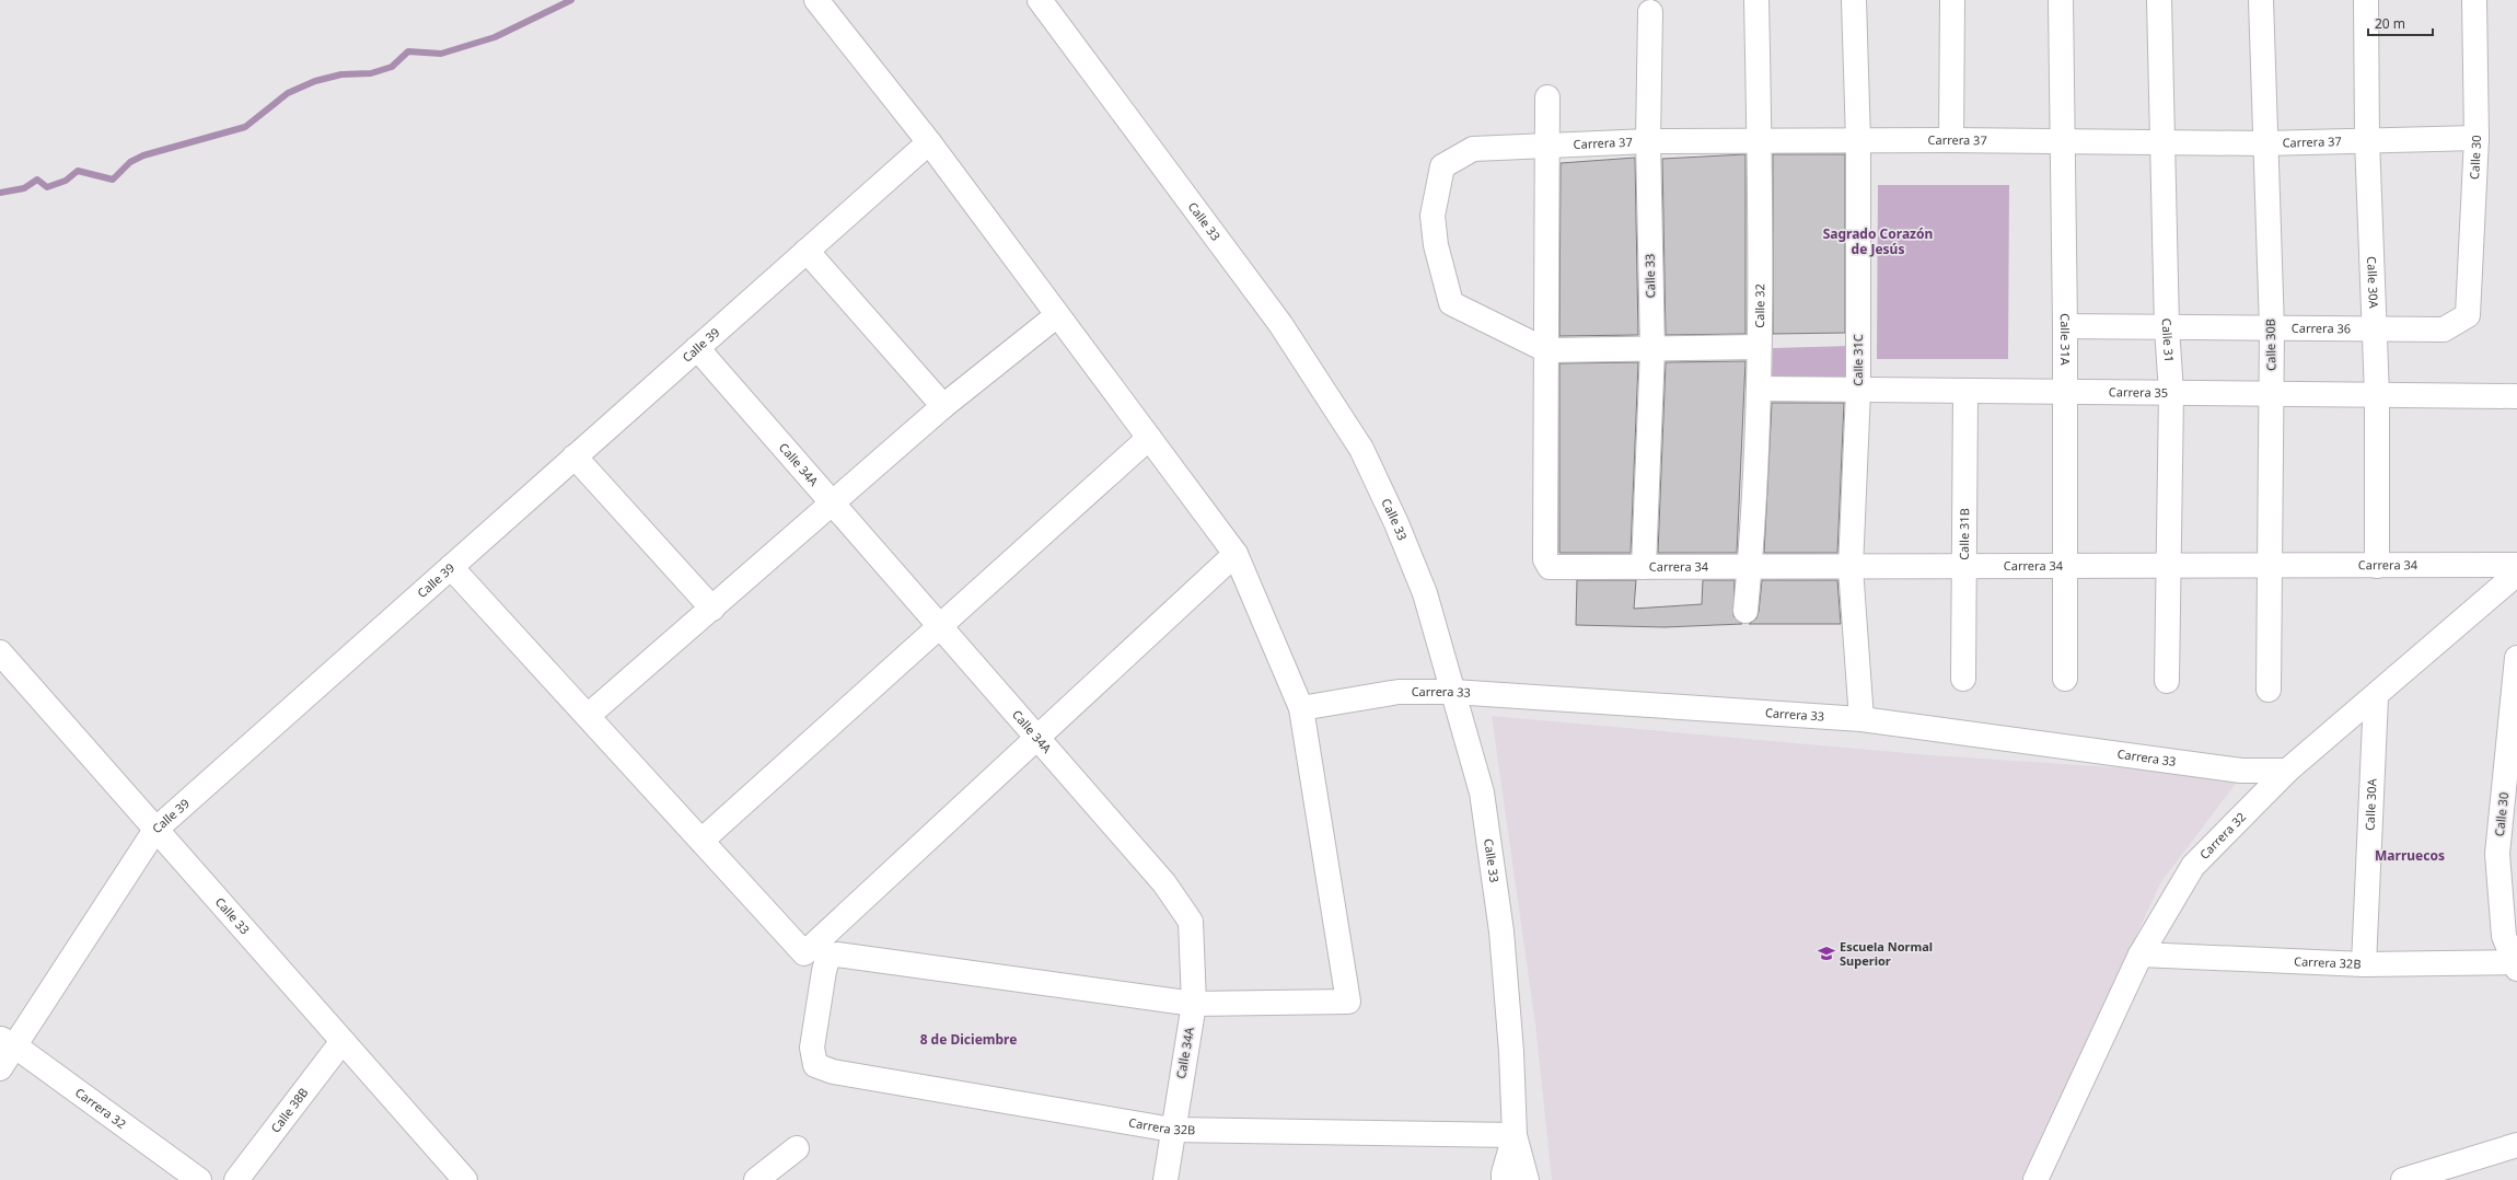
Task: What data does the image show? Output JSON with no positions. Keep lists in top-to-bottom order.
{
  "streets": {
    "street": [
      "Carrera 37",
      "Calle 30",
      "Calle 33",
      "Calle 30A",
      "Calle 32",
      "Carrera 36",
      "Calle 31A",
      "Calle 31",
      "Calle 39",
      "Calle 30B",
      "Calle 31C",
      "Carrera 35",
      "Calle 34A",
      "Calle 31B",
      "Carrera 34",
      "Carrera 33",
      "Carrera 32",
      "Carrera 32B",
      "Calle 38B"
    ]
  },
  "crossings": [
    ["Carrera 37", "Calle 30"],
    ["Carrera 37", "Calle 33"],
    ["Carrera 37", "Calle 30A"],
    ["Carrera 37", "Calle 32"],
    ["Carrera 37", "Calle 31A"],
    ["Carrera 37", "Calle 31"],
    ["Carrera 37", "Calle 30B"],
    ["Carrera 37", "Calle 31C"],
    ["Carrera 37", "Carrera 34"],
    ["Calle 30", "Carrera 36"],
    ["Calle 30", "Carrera 32B"],
    ["Calle 33", "Calle 39"],
    ["Calle 33", "Carrera 34"],
    ["Calle 33", "Carrera 33"],
    ["Calle 33", "Carrera 32B"],
    ["Calle 33", "Calle 38B"],
    ["Calle 30A", "Carrera 36"],
    ["Calle 30A", "Carrera 35"],
    ["Calle 30A", "Carrera 34"],
    ["Calle 30A", "Carrera 32"],
    ["Calle 30A", "Carrera 32B"],
    ["Calle 32", "Carrera 35"],
    ["Calle 32", "Carrera 34"],
    ["Carrera 36", "Calle 31A"],
    ["Carrera 36", "Calle 31"],
    ["Carrera 36", "Calle 30B"],
    ["Calle 31A", "Carrera 35"],
    ["Calle 31A", "Carrera 34"],
    ["Calle 31", "Carrera 35"],
    ["Calle 31", "Carrera 34"],
    ["Calle 39", "Calle 34A"],
    ["Calle 39", "Carrera 32"],
    ["Calle 30B", "Carrera 35"],
    ["Calle 30B", "Carrera 34"],
    ["Calle 31C", "Carrera 35"],
    ["Calle 31C", "Carrera 34"],
    ["Calle 31C", "Carrera 33"],
    ["Carrera 35", "Calle 31B"],
    ["Calle 34A", "Carrera 32B"],
    ["Calle 31B", "Carrera 34"],
    ["Carrera 33", "Carrera 32"],
    ["Carrera 32", "Carrera 32B"]
  ],
  "districts": ["Sagrado Corazón de Jesús", "Marruecos", "8 de Diciembre"],
  "places": {
    "school or university": ["Escuela Normal Superior"]
  },
  "scale_bar": "20 m"
}
